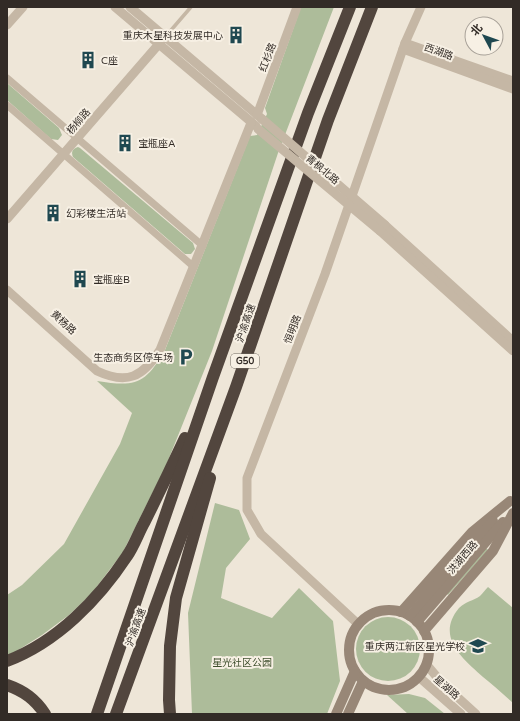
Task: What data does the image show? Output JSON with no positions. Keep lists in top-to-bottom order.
{
  "streets": {
    "highway": ["沪渝高速", "G50"],
    "main road": ["洪湖西路"],
    "street": [
      "西湖路",
      "红杉路",
      "杨柳路",
      "青枫北路",
      "黄杨路",
      "恒明路",
      "星湖路"
    ]
  },
  "crossings": [
    ["西湖路", "恒明路"],
    ["红杉路", "青枫北路"],
    ["杨柳路", "青枫北路"],
    ["恒明路", "洪湖西路"],
    ["恒明路", "星湖路"],
    ["洪湖西路", "星湖路"]
  ],
  "parks": ["星光社区公园"],
  "places": {
    "building": [
      "重庆木星科技发展中心",
      "C座",
      "宝瓶座A",
      "幻彩楼生活站",
      "宝瓶座B"
    ],
    "parking": ["生态商务区停车场"],
    "school or university": ["重庆两江新区星光学校"]
  },
  "north": "top left"
}
